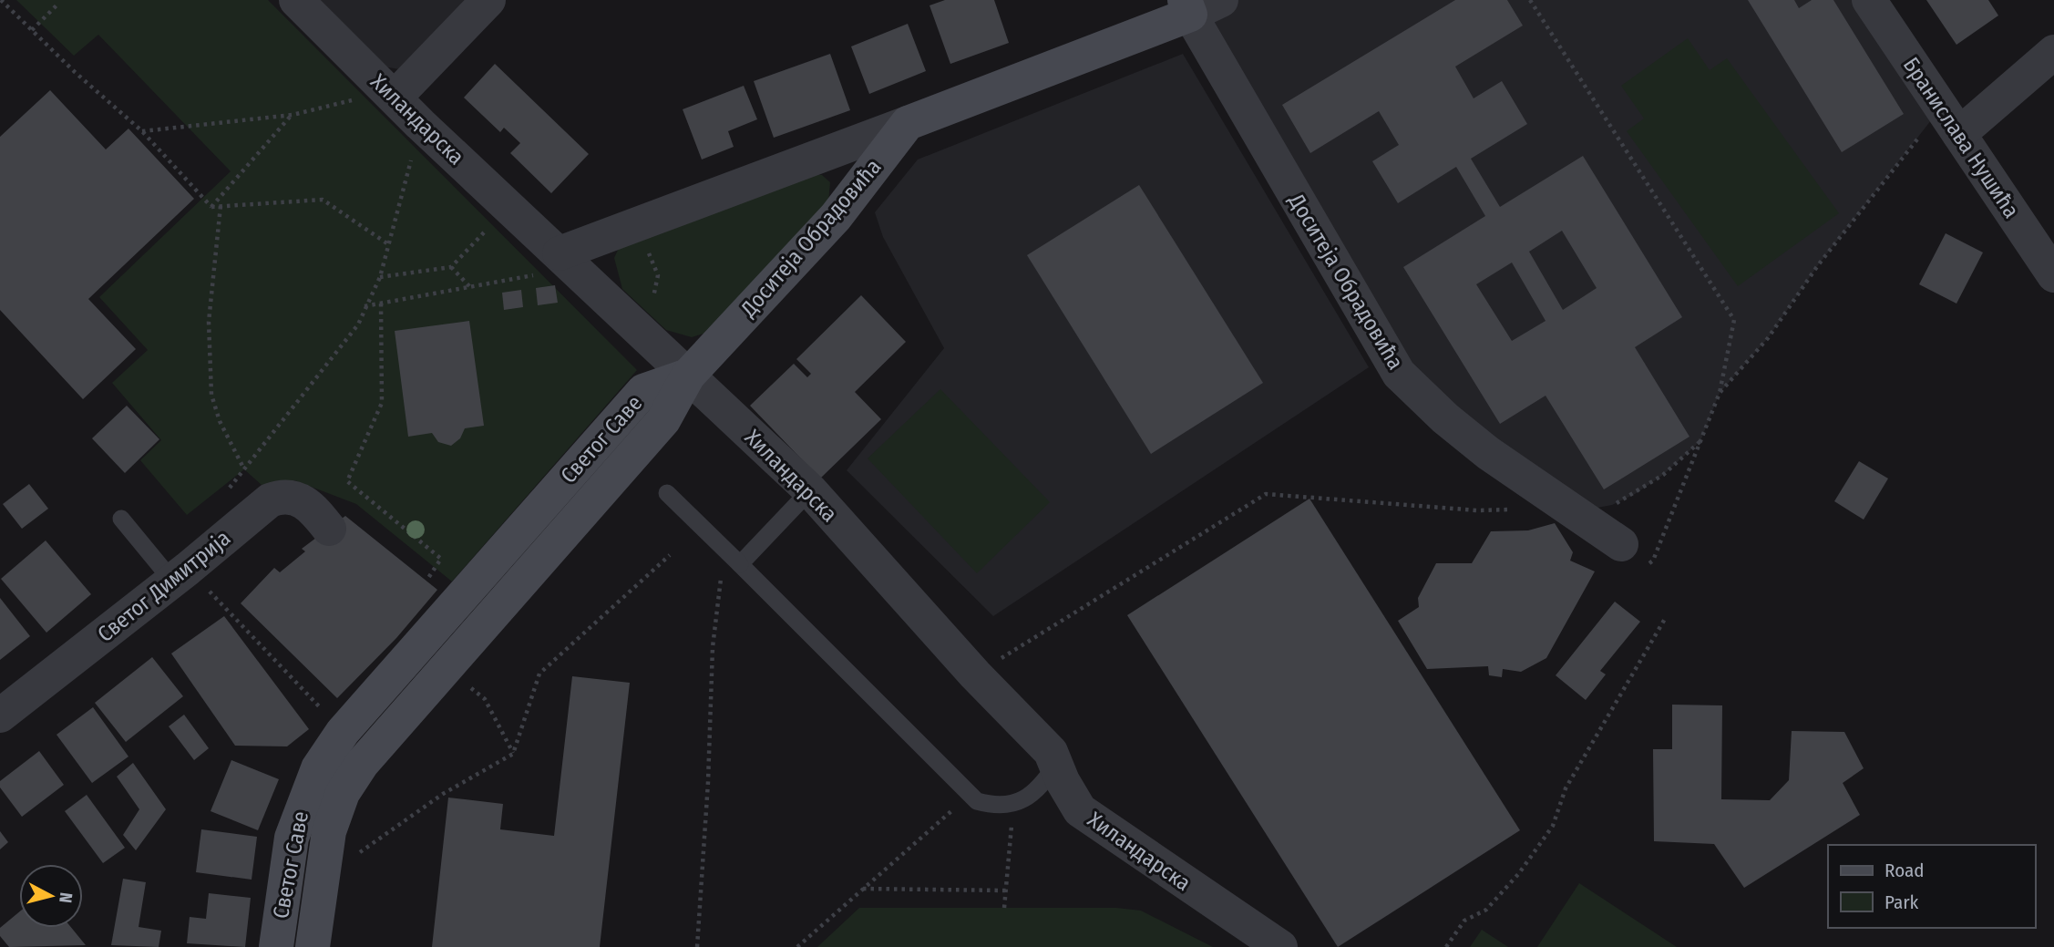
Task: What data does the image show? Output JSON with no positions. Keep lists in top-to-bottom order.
{
  "streets": {
    "street": [
      "Хиландарска",
      "Бранислава Нушића",
      "Доситеја Обрадовића",
      "Светог Саве",
      "Светог Димитрија"
    ]
  },
  "crossings": [
    ["Хиландарска", "Доситеја Обрадовића"],
    ["Хиландарска", "Светог Саве"],
    ["Доситеја Обрадовића", "Светог Саве"]
  ],
  "legend": ["Road", "Park"],
  "north": "right"
}
